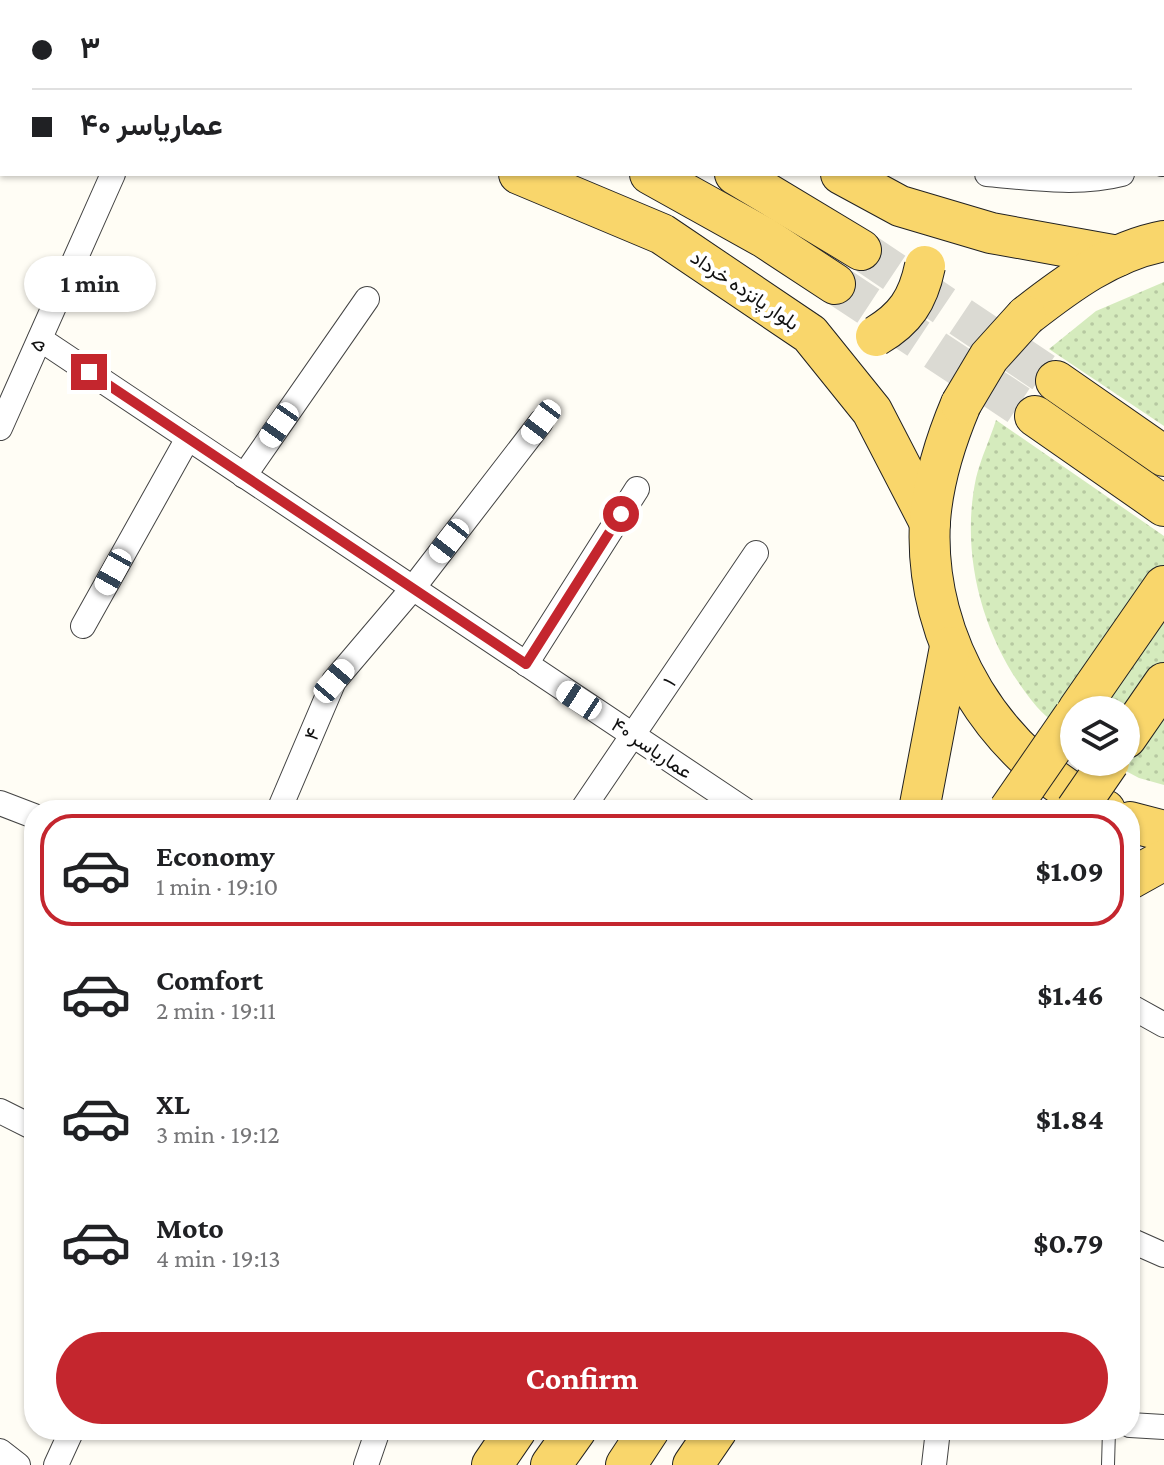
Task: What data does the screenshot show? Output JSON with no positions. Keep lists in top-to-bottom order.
{
  "streets": {
    "main road": ["بلوار پانزده خرداد"],
    "street": [
      "۵",
      "۱",
      "۴",
      "عماریاسر ۴۰"
    ]
  },
  "crossings": [
    ["۵", "عماریاسر ۴۰"],
    ["۱", "عماریاسر ۴۰"],
    ["۴", "عماریاسر ۴۰"]
  ],
  "page": {
    "banner": ["۳", "عماریاسر ۴۰"],
    "bubble": "1 min",
    "list": [
      {
        "name": "Economy",
        "note": "1 min · 19:10",
        "value": "$1.09"
      },
      {
        "name": "Comfort",
        "note": "2 min · 19:11",
        "value": "$1.46"
      },
      {
        "name": "XL",
        "note": "3 min · 19:12",
        "value": "$1.84"
      },
      {
        "name": "Moto",
        "note": "4 min · 19:13",
        "value": "$0.79"
      }
    ],
    "buttons": "Confirm"
  }
}
